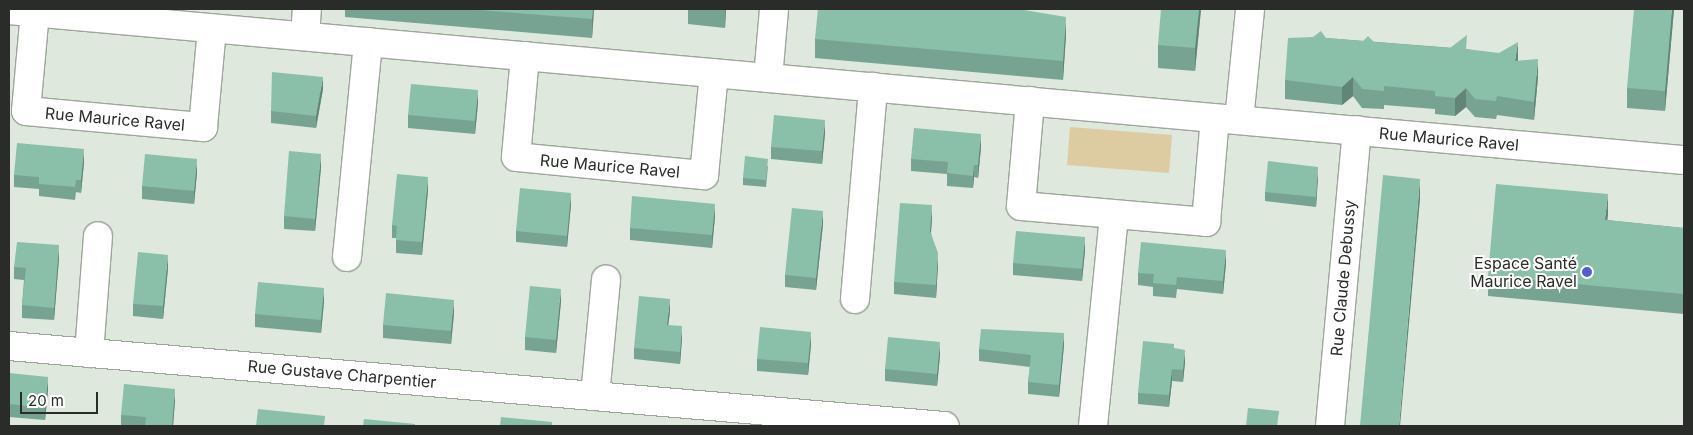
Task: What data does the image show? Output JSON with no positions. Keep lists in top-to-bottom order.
{
  "streets": {
    "street": ["Rue Maurice Ravel", "Rue Claude Debussy", "Rue Gustave Charpentier"]
  },
  "crossings": [
    ["Rue Maurice Ravel", "Rue Claude Debussy"]
  ],
  "places": ["Espace Santé Maurice Ravel"],
  "scale_bar": "20 m"
}
